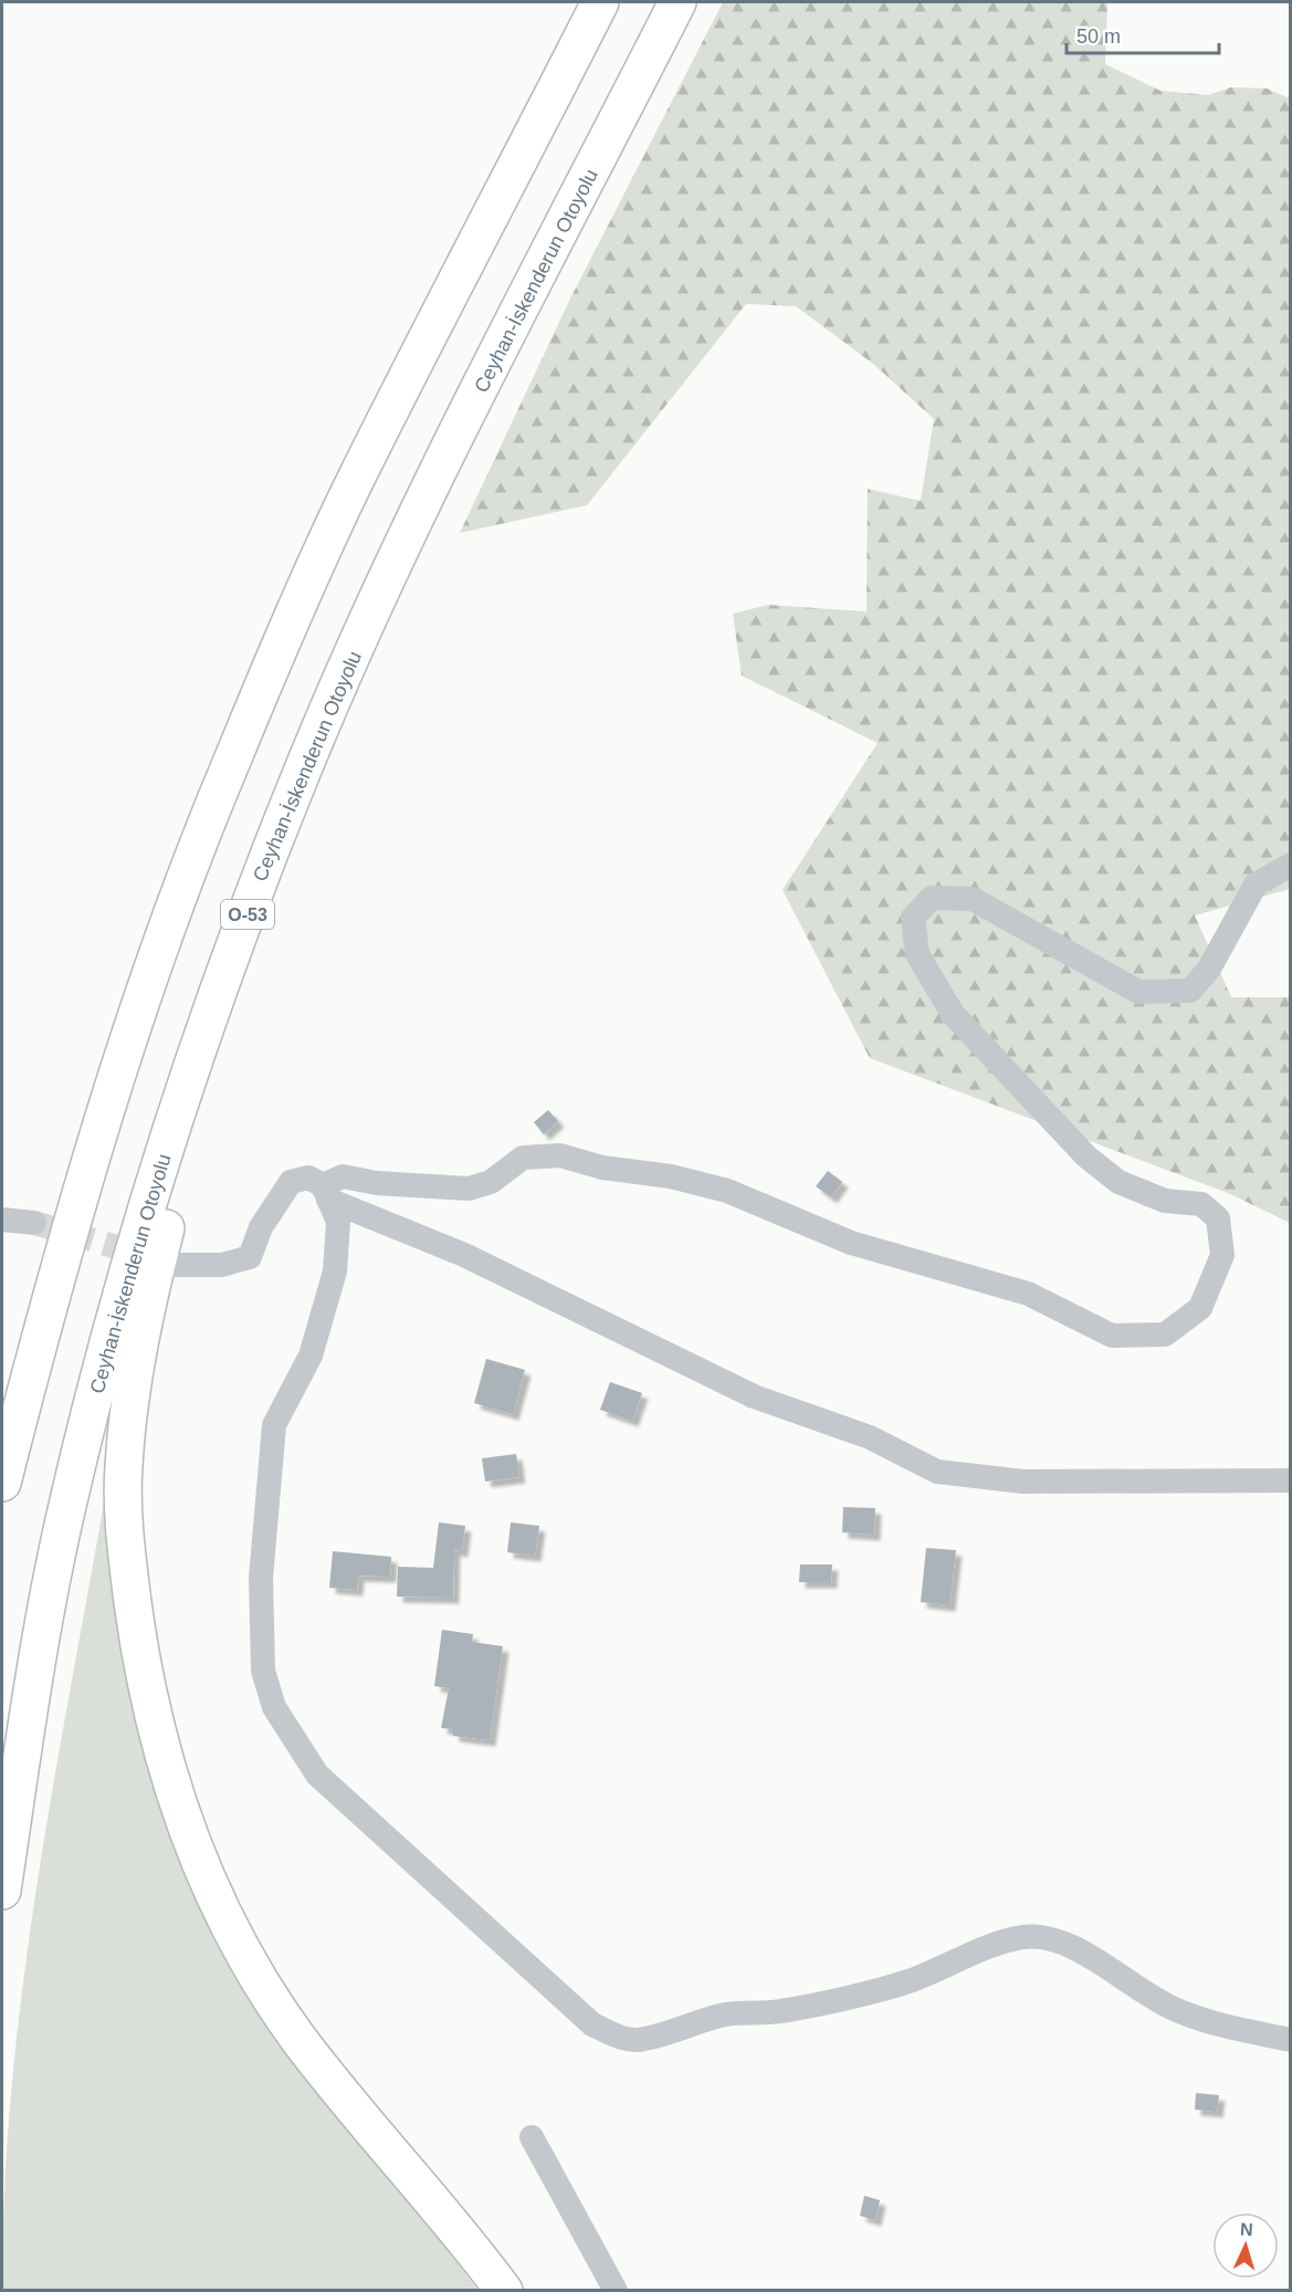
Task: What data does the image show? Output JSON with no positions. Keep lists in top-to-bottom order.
{
  "streets": {
    "highway": ["Ceyhan-İskenderun Otoyolu", "O-53"]
  },
  "scale_bar": "50 m",
  "north": "top"
}
